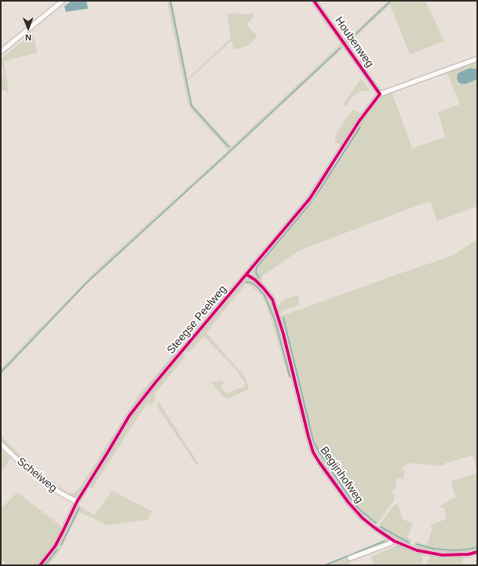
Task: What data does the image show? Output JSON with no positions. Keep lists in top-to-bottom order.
{
  "streets": {
    "street": [
      "Houbenweg",
      "Steegse Peelweg",
      "Scheiweg",
      "Begijnhofweg"
    ]
  },
  "crossings": [
    ["Houbenweg", "Steegse Peelweg"],
    ["Steegse Peelweg", "Scheiweg"],
    ["Steegse Peelweg", "Begijnhofweg"]
  ],
  "north": "bottom"
}
